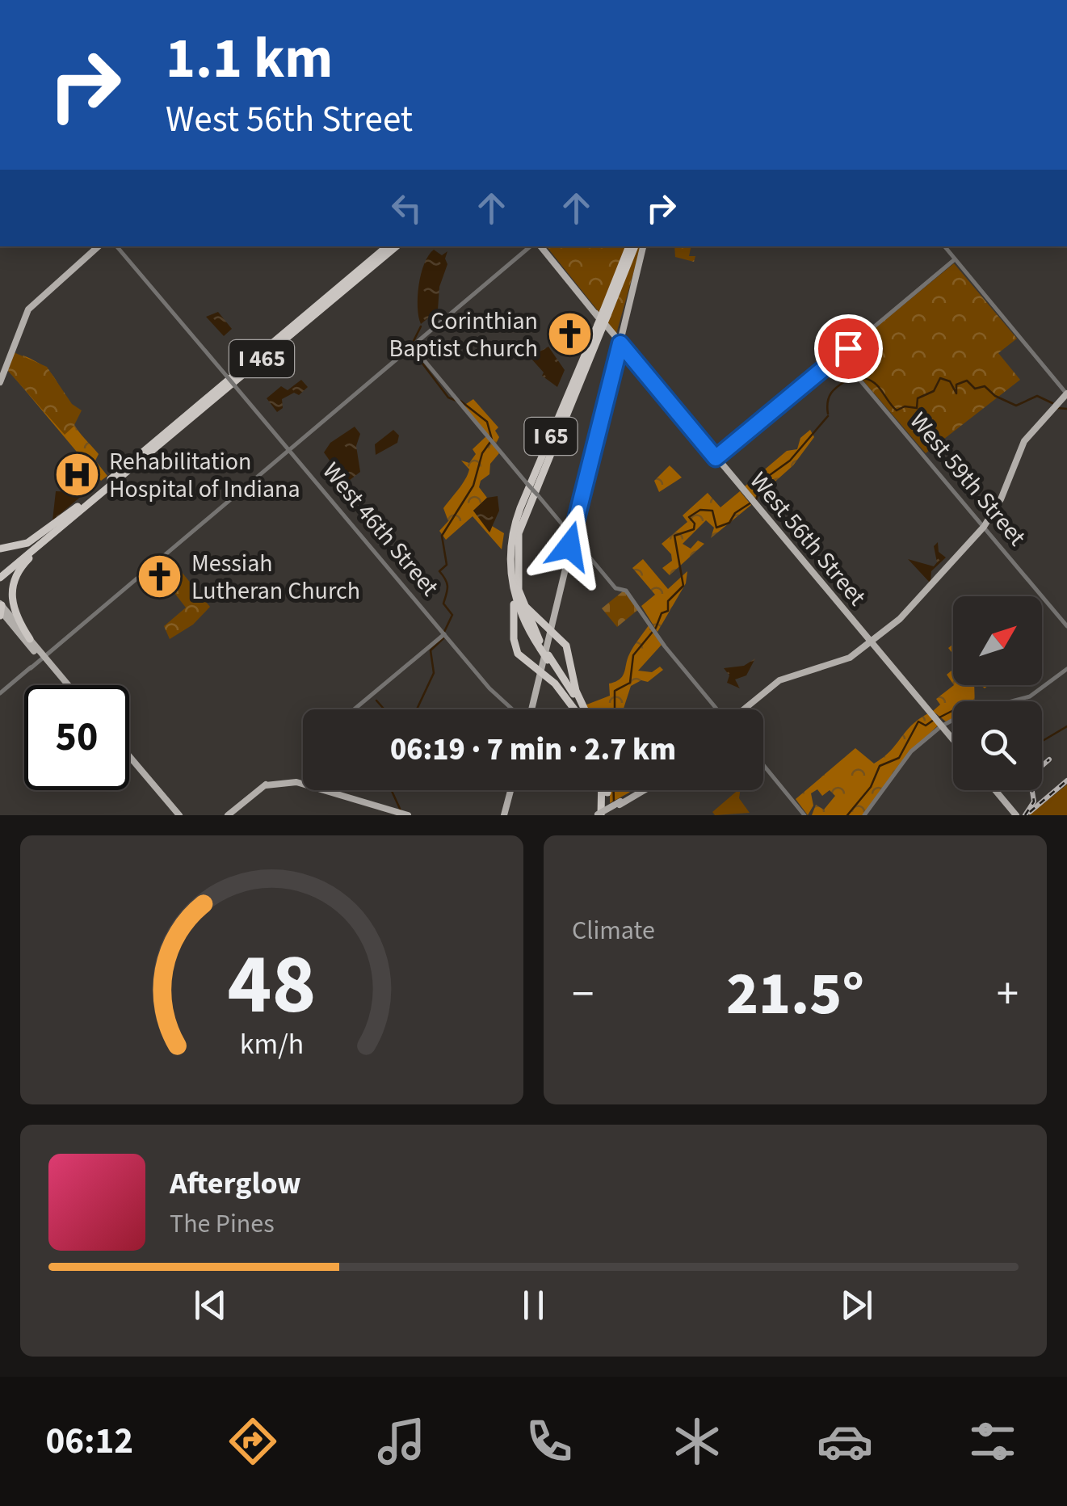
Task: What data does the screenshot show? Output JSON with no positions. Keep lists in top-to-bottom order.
{
  "streets": {
    "highway": ["I 465", "I 65"],
    "main road": ["West 56th Street"],
    "street": ["West 59th Street", "West 46th Street"]
  },
  "crossings": [
    ["I 65", "West 56th Street"]
  ],
  "places": {
    "church": ["Corinthian Baptist Church", "Messiah Lutheran Church"],
    "hospital": ["Rehabilitation Hospital of Indiana"]
  },
  "north": "top right",
  "page": {
    "turn": ["1.1 km", "West 56th Street"],
    "limit": "50",
    "trip": "06:19 · 7 min · 2.7 km",
    "tile": "Climate",
    "heat": ["−", "21.5°", "+"],
    "song": ["Afterglow", "The Pines"],
    "tabs": "06:12",
    "gauge": ["48", "km/h"]
  }
}
